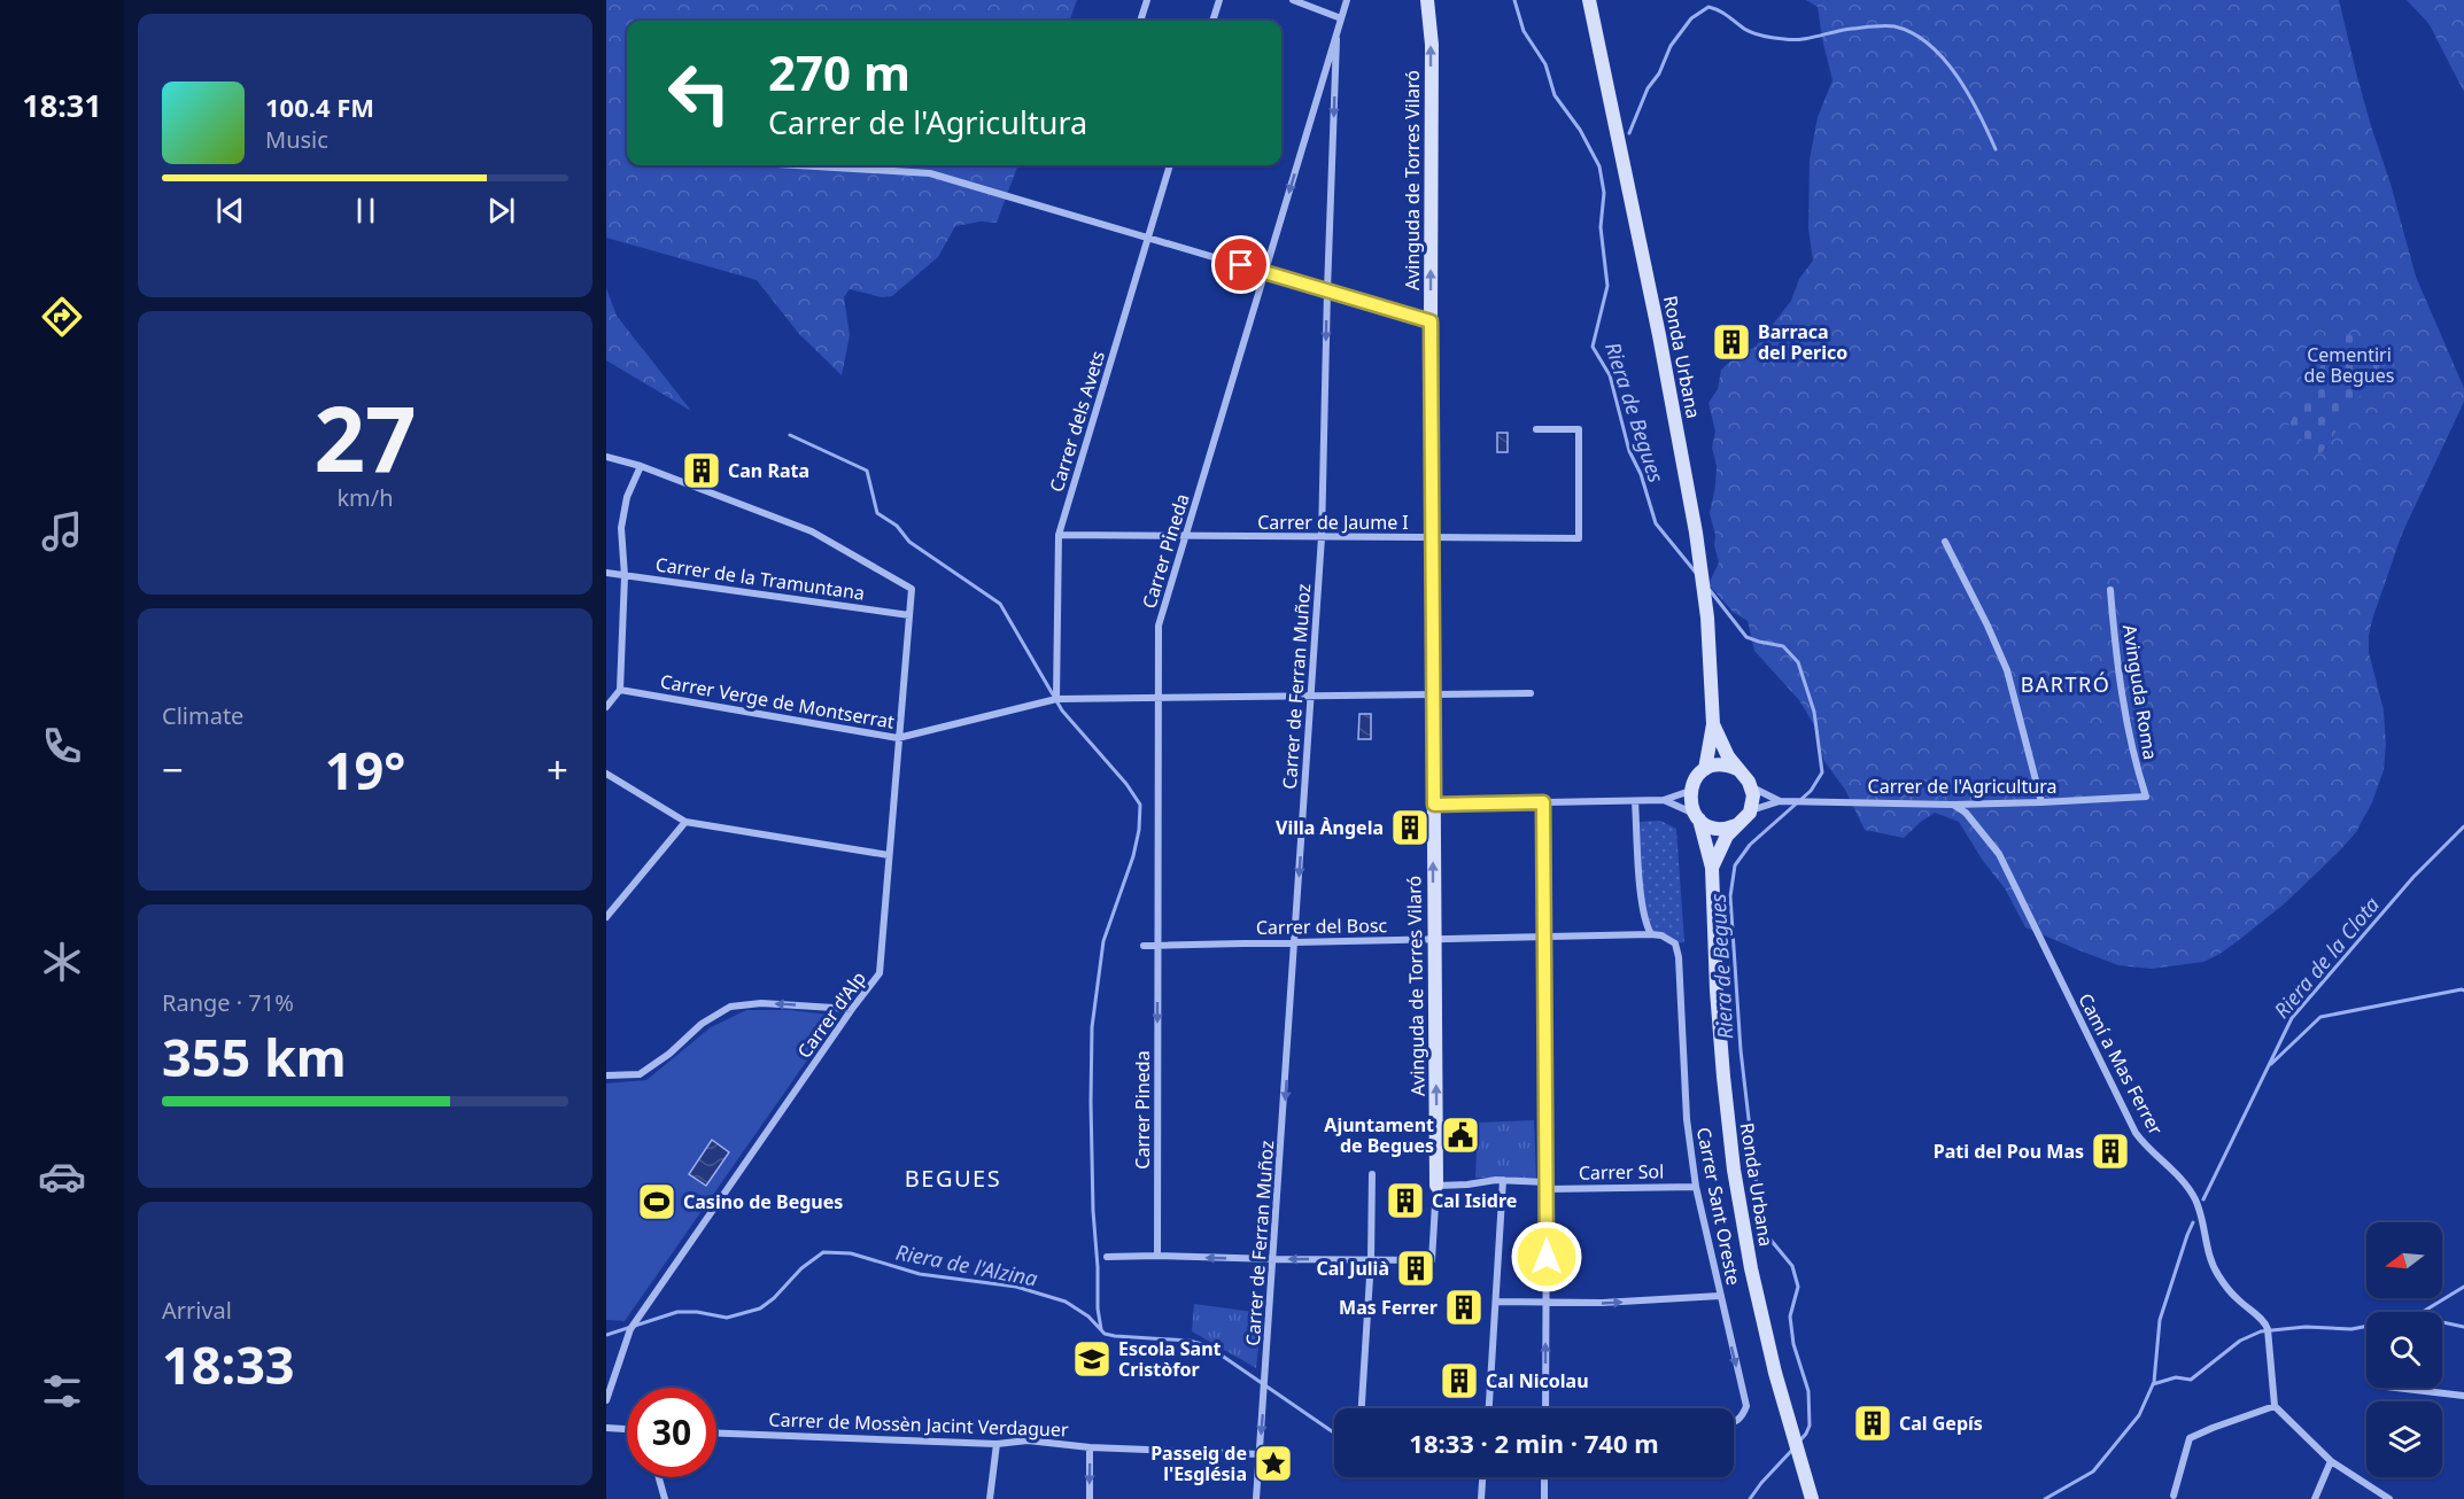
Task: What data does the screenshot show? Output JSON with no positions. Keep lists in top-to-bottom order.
{
  "streets": {
    "main road": ["Avinguda de Torres Vilaró", "Ronda Urbana"],
    "street": [
      "Carrer dels Avets",
      "Carrer de Jaume I",
      "Carrer Pineda",
      "Carrer de la Tramuntana",
      "Carrer de Ferran Muñoz",
      "Avinguda Roma",
      "Carrer Verge de Montserrat",
      "Carrer de l'Agricultura",
      "Carrer del Bosc",
      "Carrer d'Alp",
      "Camí a Mas Ferrer",
      "Carrer Sol",
      "Carrer Sant Oreste",
      "Carrer de Mossèn Jacint Verdaguer"
    ]
  },
  "crossings": [
    ["Avinguda de Torres Vilaró", "Carrer de Jaume I"],
    ["Avinguda de Torres Vilaró", "Carrer del Bosc"],
    ["Avinguda de Torres Vilaró", "Carrer Sol"],
    ["Ronda Urbana", "Carrer de l'Agricultura"],
    ["Carrer dels Avets", "Carrer de Jaume I"],
    ["Carrer dels Avets", "Carrer Verge de Montserrat"],
    ["Carrer de Jaume I", "Carrer Pineda"],
    ["Carrer de Jaume I", "Carrer de Ferran Muñoz"],
    ["Carrer Pineda", "Carrer de Ferran Muñoz"],
    ["Carrer Pineda", "Carrer Verge de Montserrat"],
    ["Carrer Pineda", "Carrer del Bosc"],
    ["Carrer de la Tramuntana", "Carrer d'Alp"],
    ["Carrer de Ferran Muñoz", "Carrer del Bosc"],
    ["Carrer de Ferran Muñoz", "Carrer de Mossèn Jacint Verdaguer"],
    ["Avinguda Roma", "Carrer de l'Agricultura"],
    ["Carrer Verge de Montserrat", "Carrer d'Alp"],
    ["Carrer de l'Agricultura", "Camí a Mas Ferrer"],
    ["Carrer del Bosc", "Carrer Sant Oreste"],
    ["Carrer Sol", "Carrer Sant Oreste"]
  ],
  "one_way": ["Avinguda de Torres Vilaró", "Carrer Pineda", "Carrer de Ferran Muñoz"],
  "districts": ["BARTRÓ", "BEGUES"],
  "water": ["Riera de Begues", "Riera de la Clota", "Riera de l'Alzina"],
  "parks": ["Cementiri de Begues"],
  "places": {
    "building": [
      "Barraca del Perico",
      "Can Rata",
      "Villa Àngela",
      "Pati del Pou Mas",
      "Cal Isidre",
      "Cal Julià",
      "Mas Ferrer",
      "Cal Nicolau",
      "Cal Gepís"
    ],
    "public building": ["Ajuntament de Begues"],
    "sports": ["Casino de Begues"],
    "school or university": ["Escola Sant Cristòfor"],
    "place": ["Passeig de l'Església"]
  },
  "north": "left",
  "page": {
    "tabs": "18:31",
    "turn": ["270 m", "Carrer de l'Agricultura"],
    "song": ["100.4 FM", "Music"],
    "tile": [
      ["27", "km/h"],
      "Climate",
      ["Range · 71%", "355 km"],
      ["Arrival", "18:33"]
    ],
    "heat": ["−", "19°", "+"],
    "limit": "30",
    "trip": "18:33 · 2 min · 740 m"
  }
}
